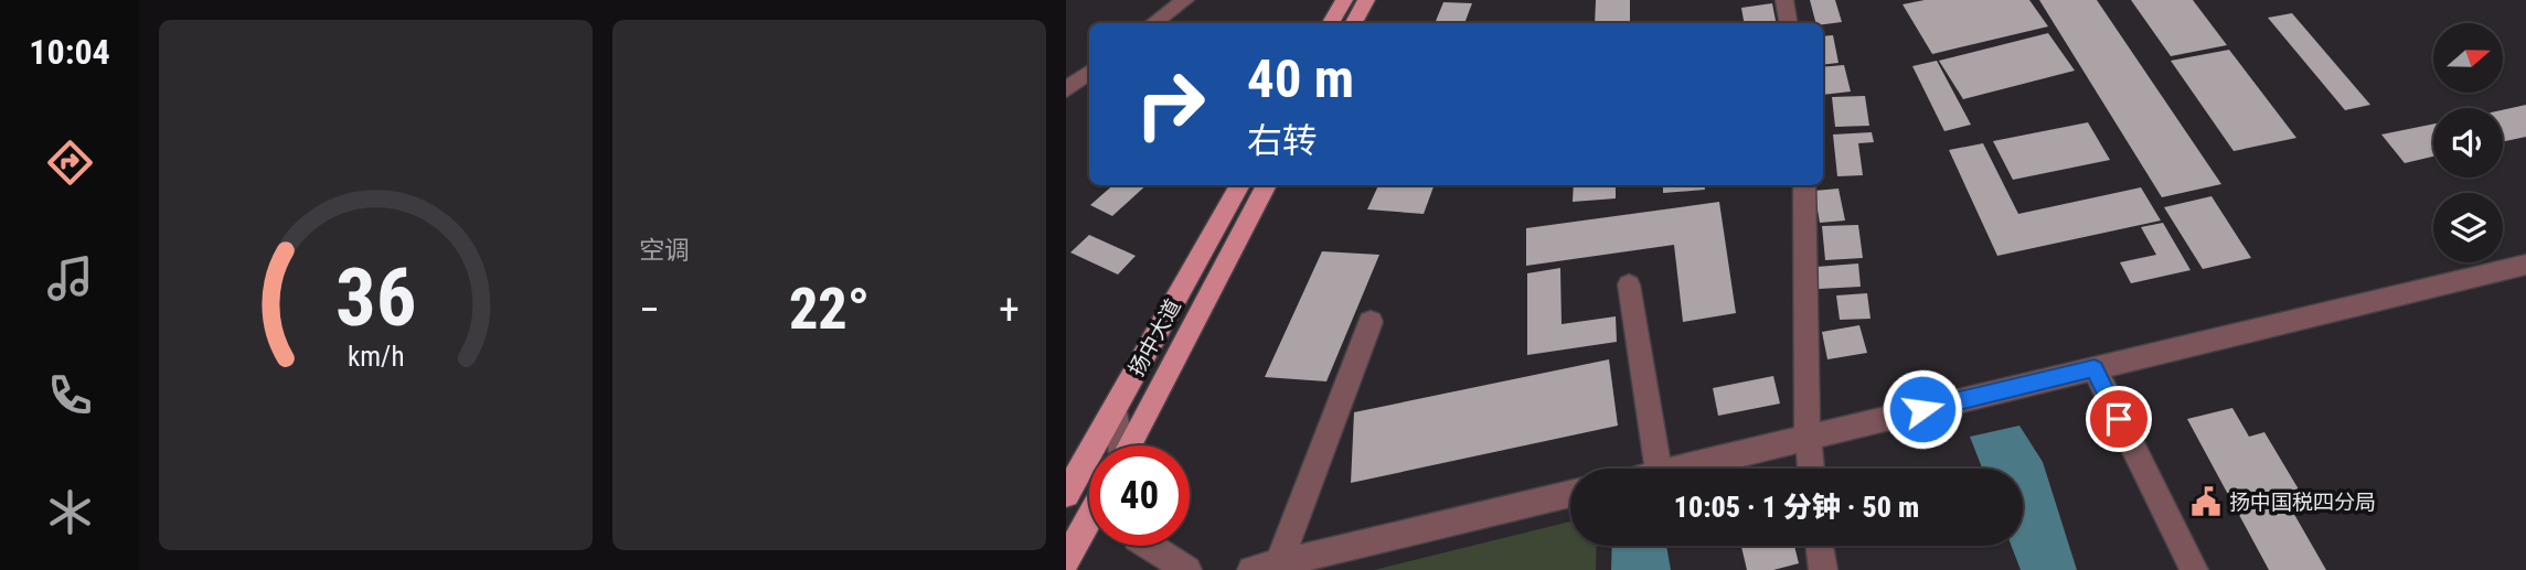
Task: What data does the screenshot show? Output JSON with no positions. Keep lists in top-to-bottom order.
{
  "streets": {
    "main road": ["扬中大道"]
  },
  "places": {
    "public building": ["扬中国税四分局"]
  },
  "north": "right",
  "page": {
    "tabs": "10:04",
    "tile": "空调",
    "turn": ["40 m", "右转"],
    "heat": ["−", "22°", "+"],
    "limit": "40",
    "trip": "10:05 · 1 分钟 · 50 m",
    "gauge": ["36", "km/h"]
  }
}
